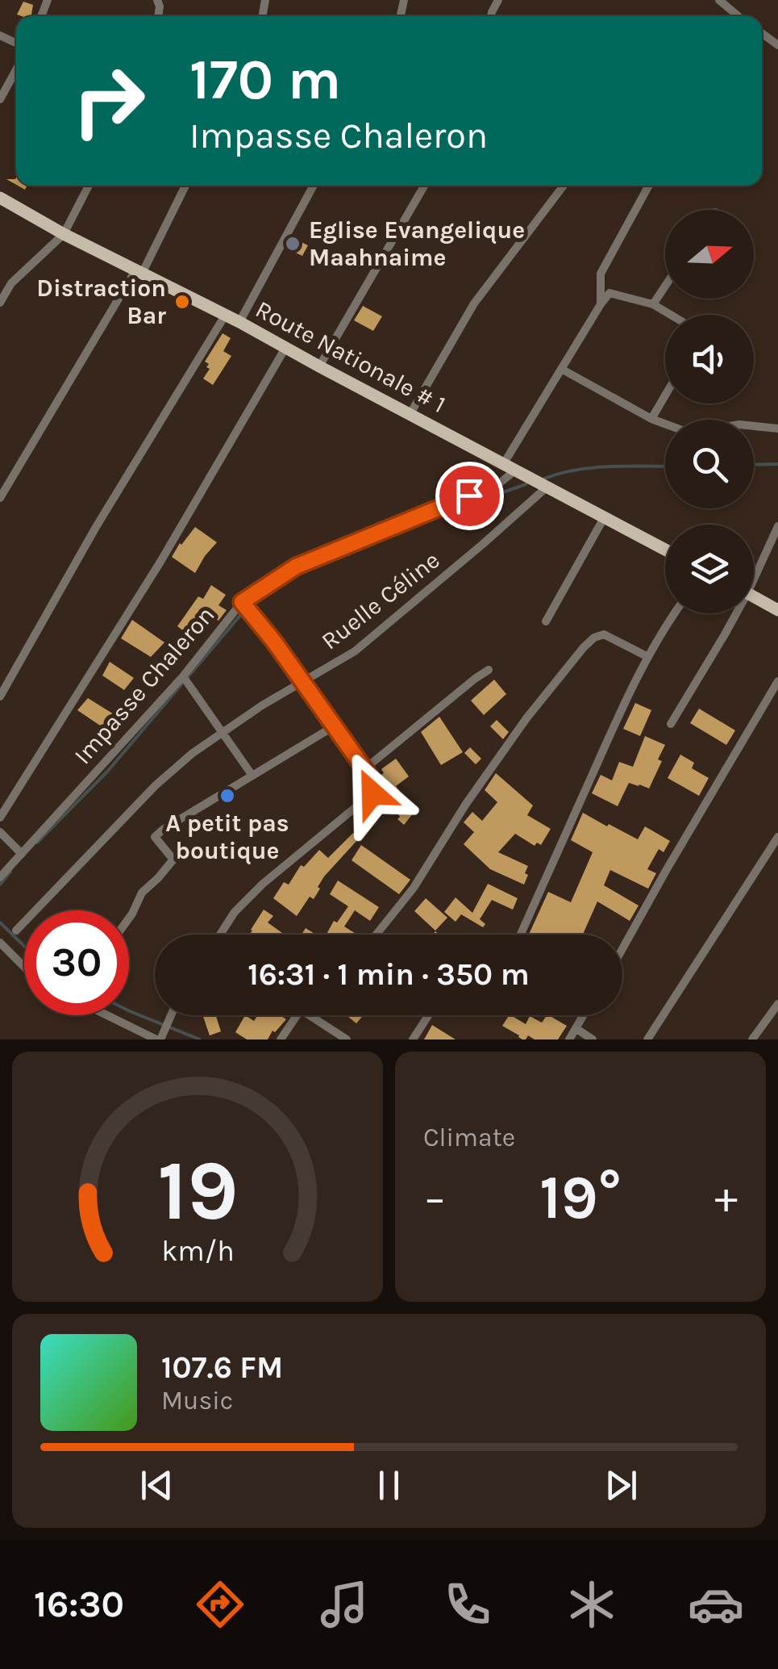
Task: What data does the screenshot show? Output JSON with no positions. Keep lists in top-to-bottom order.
{
  "streets": {
    "main road": ["Route Nationale # 1"],
    "street": ["Ruelle Céline", "Impasse Chaleron"]
  },
  "crossings": [
    ["Route Nationale # 1", "Ruelle Céline"],
    ["Route Nationale # 1", "Impasse Chaleron"]
  ],
  "places": ["Eglise Evangelique Maahnaime", "Distraction Bar", "A petit pas boutique"],
  "north": "right",
  "page": {
    "turn": ["170 m", "Impasse Chaleron"],
    "limit": "30",
    "trip": "16:31 · 1 min · 350 m",
    "tile": "Climate",
    "heat": ["−", "19°", "+"],
    "song": ["107.6 FM", "Music"],
    "tabs": "16:30",
    "gauge": ["19", "km/h"]
  }
}
